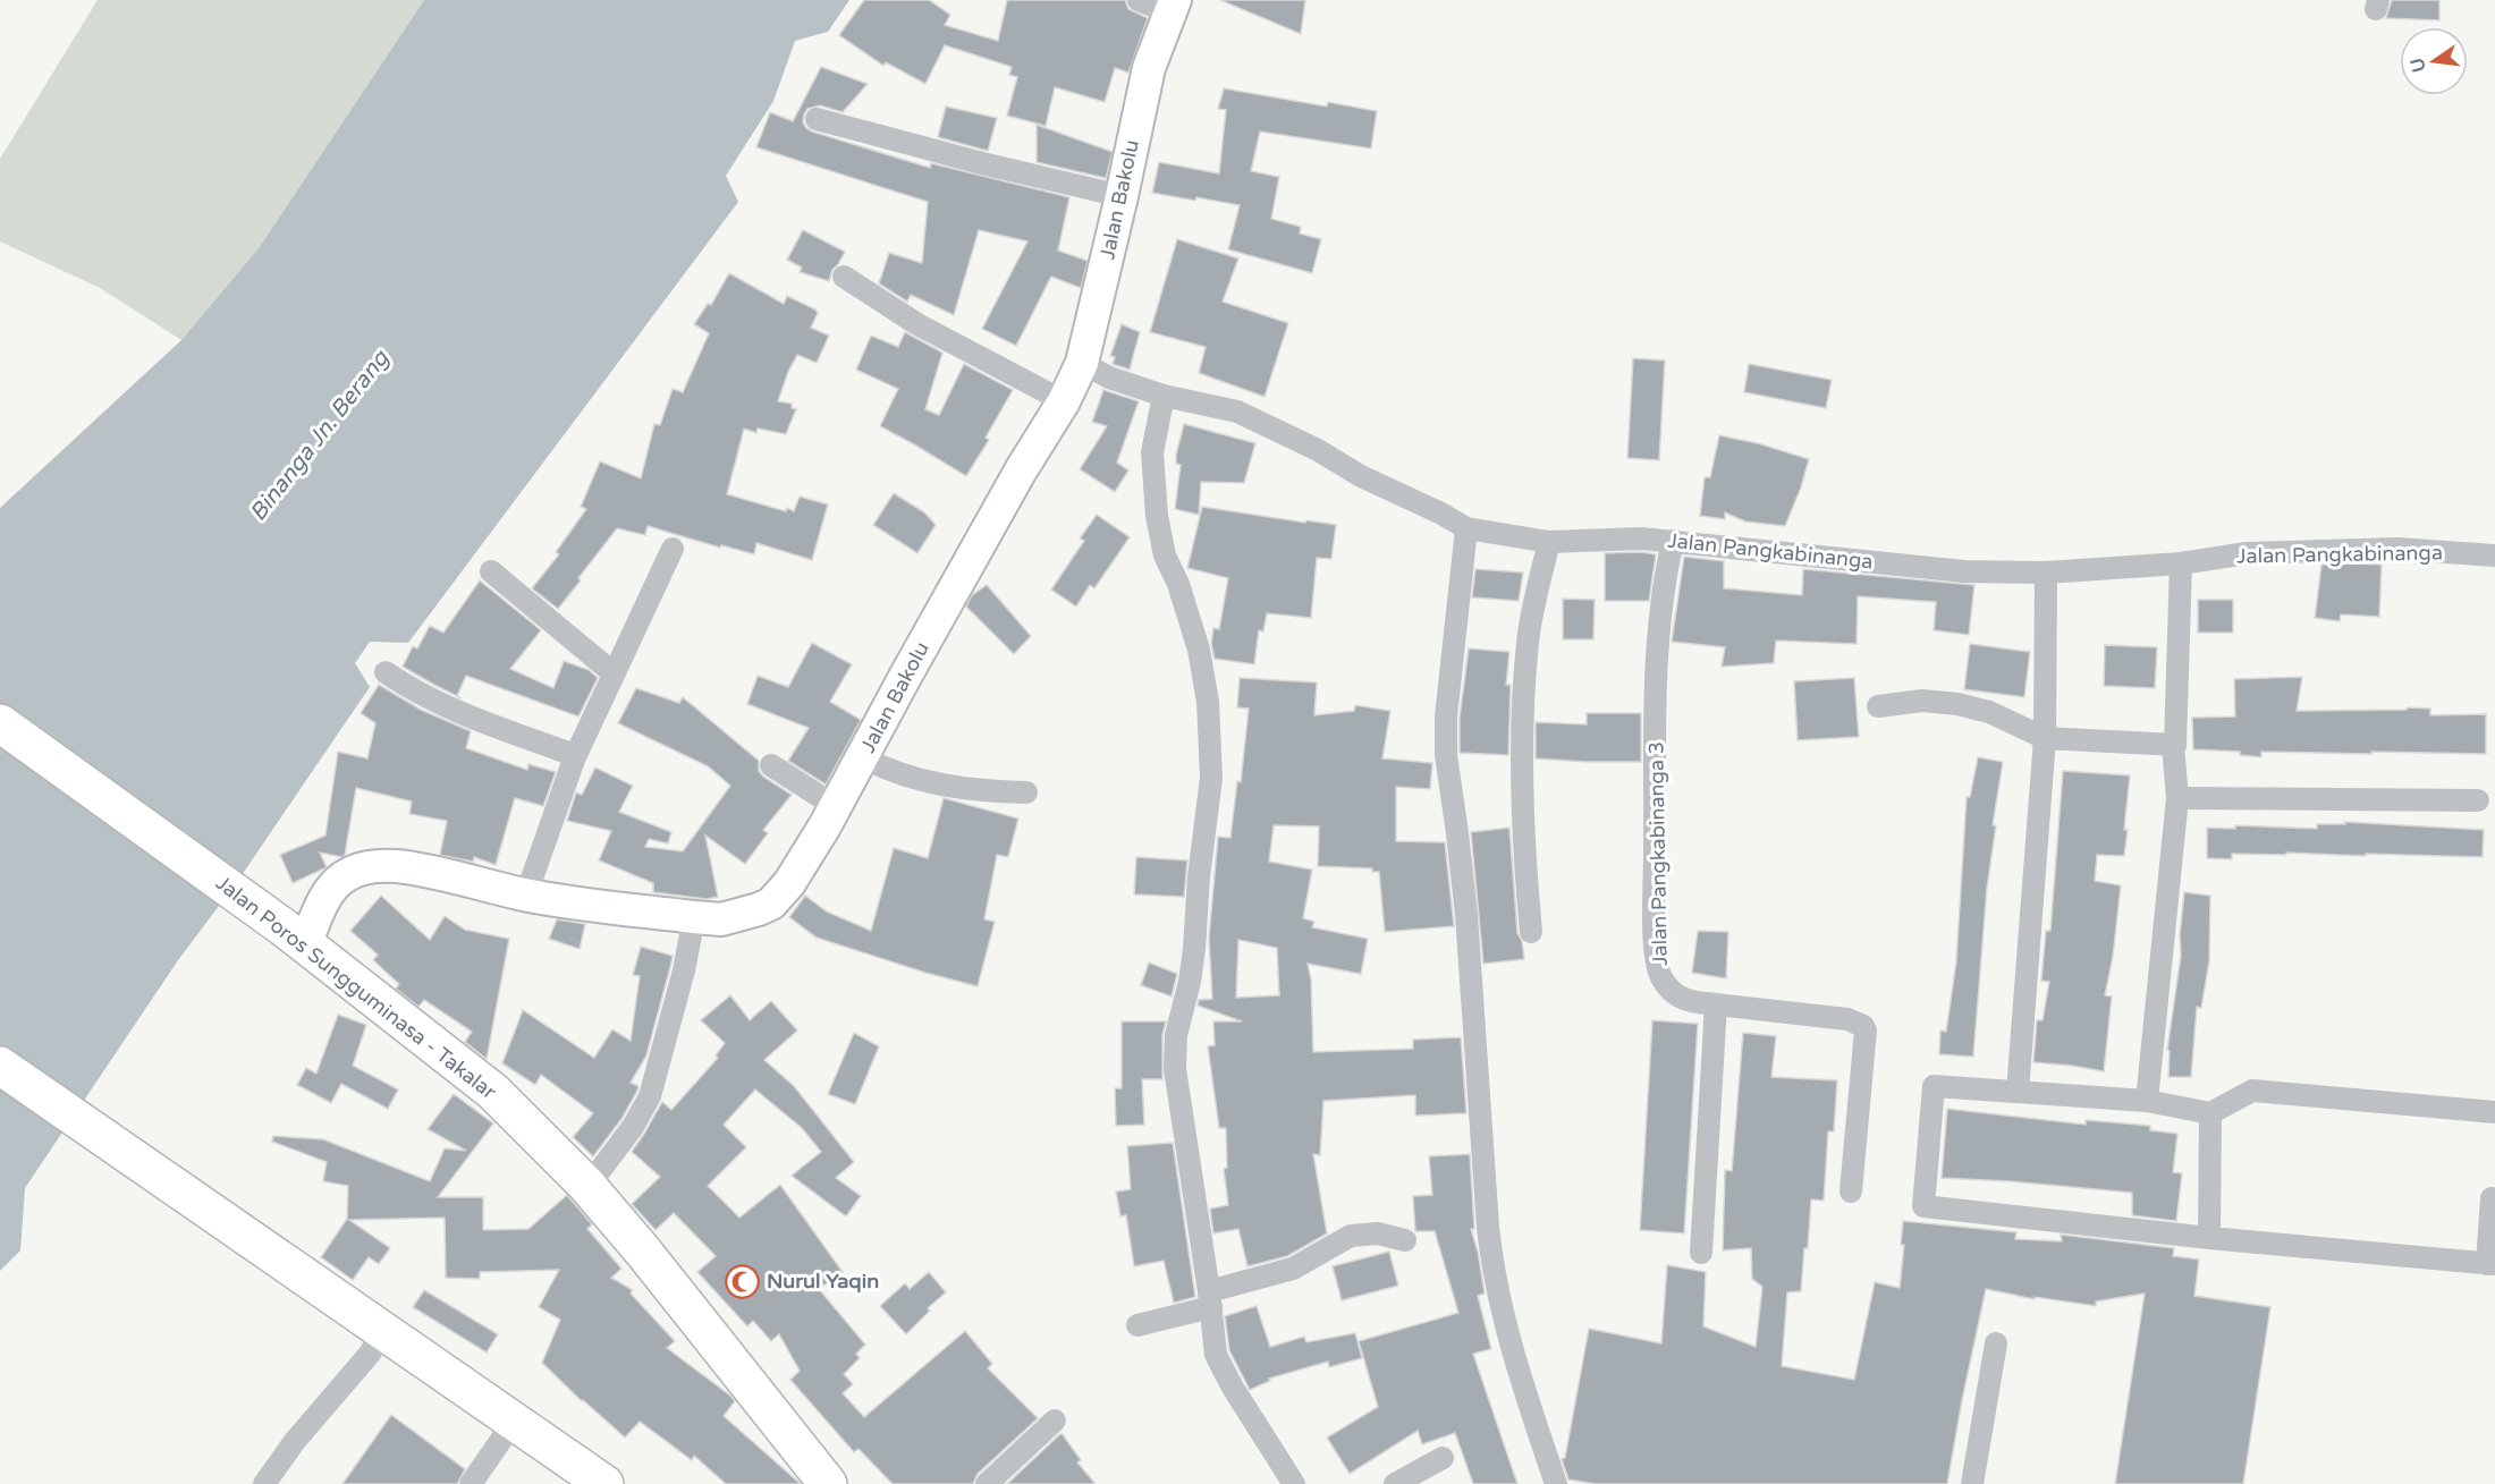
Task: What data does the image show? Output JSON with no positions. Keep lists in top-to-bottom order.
{
  "streets": {
    "highway": ["Jalan Poros Sungguminasa - Takalar"],
    "main road": ["Jalan Bakolu"],
    "street": ["Jalan Pangkabinanga", "Jalan Pangkabinanga 3"]
  },
  "crossings": [
    ["Jalan Bakolu", "Jalan Pangkabinanga"],
    ["Jalan Bakolu", "Jalan Poros Sungguminasa - Takalar"],
    ["Jalan Pangkabinanga", "Jalan Pangkabinanga 3"]
  ],
  "water": ["Binanga Jn. Berang"],
  "places": {
    "mosque": ["Nurul Yaqin"]
  },
  "north": "left"
}
